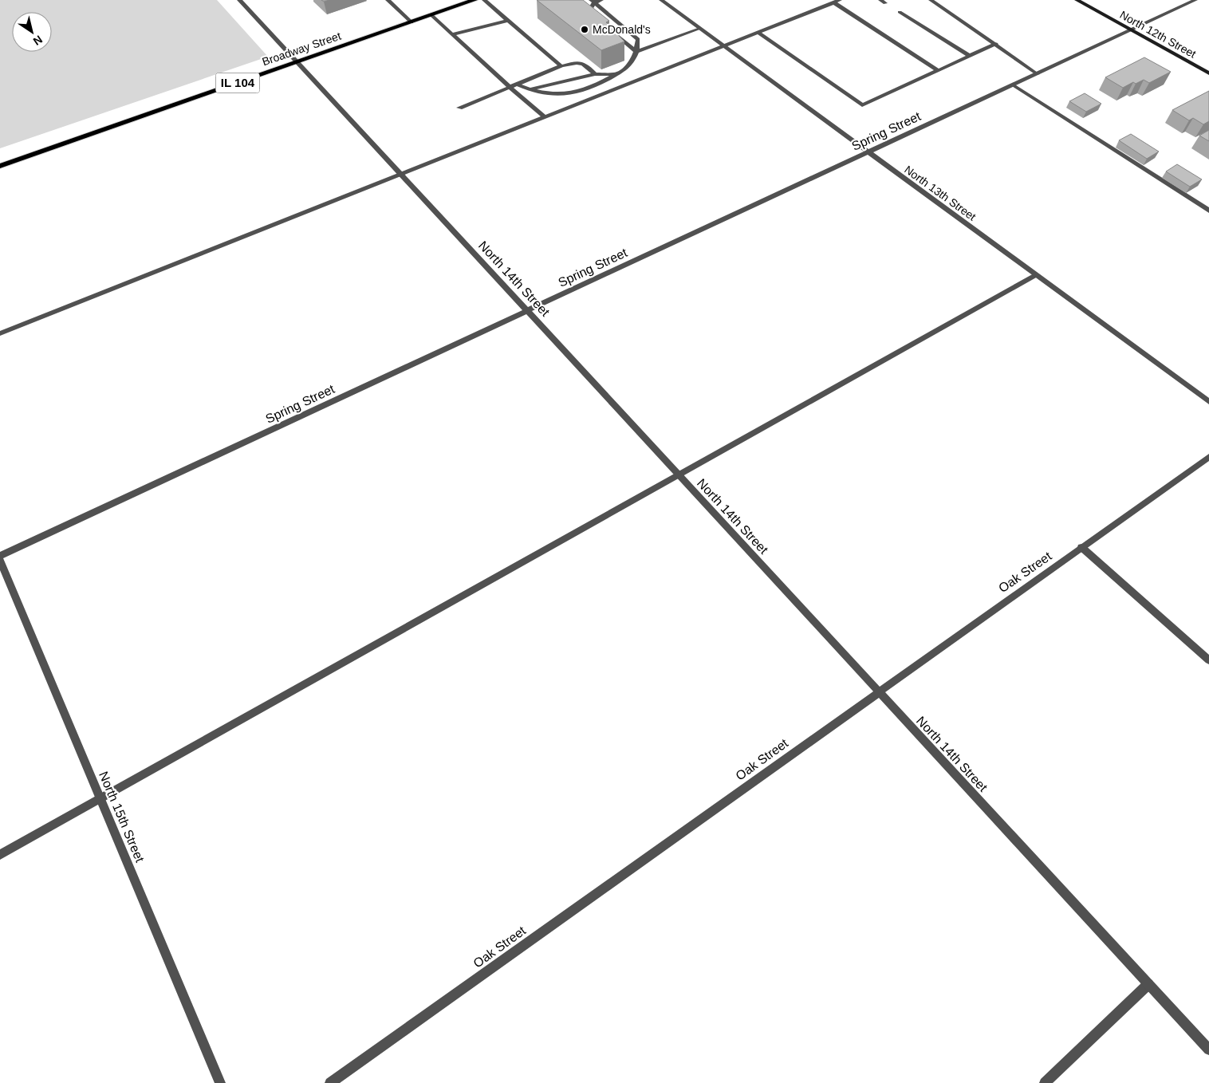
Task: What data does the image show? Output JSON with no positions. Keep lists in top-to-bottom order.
{
  "streets": {
    "main road": ["Broadway Street", "IL 104"],
    "street": [
      "North 12th Street",
      "Spring Street",
      "North 13th Street",
      "North 14th Street",
      "Oak Street",
      "North 15th Street"
    ]
  },
  "crossings": [
    ["North 12th Street", "Spring Street"],
    ["Broadway Street", "North 14th Street"],
    ["Spring Street", "North 13th Street"],
    ["Spring Street", "North 14th Street"],
    ["North 14th Street", "Oak Street"]
  ],
  "places": ["McDonald's"],
  "north": "bottom right"
}
